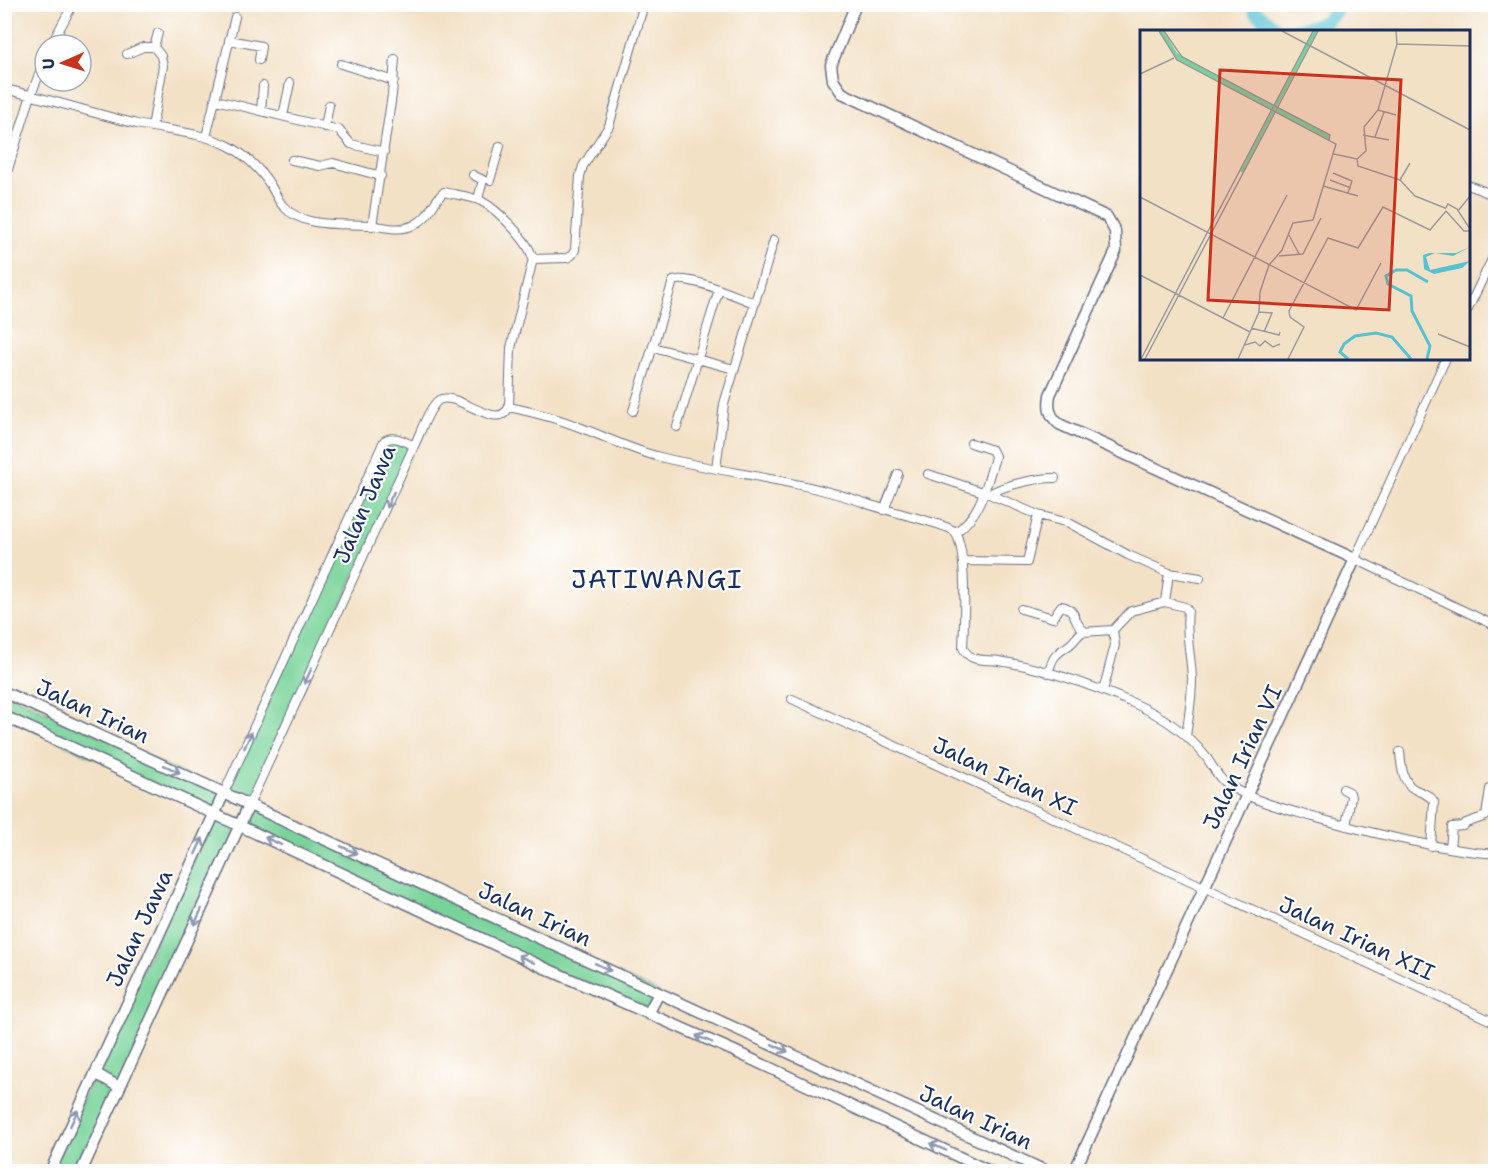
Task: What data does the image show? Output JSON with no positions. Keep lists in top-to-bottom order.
{
  "streets": {
    "street": [
      "Jalan Jawa",
      "Jalan Irian",
      "Jalan Irian VI",
      "Jalan Irian XI",
      "Jalan Irian XII"
    ]
  },
  "crossings": [
    ["Jalan Jawa", "Jalan Irian"],
    ["Jalan Irian VI", "Jalan Irian XI"],
    ["Jalan Irian VI", "Jalan Irian XII"],
    ["Jalan Irian XI", "Jalan Irian XII"]
  ],
  "districts": ["JATIWANGI"],
  "north": "left"
}
